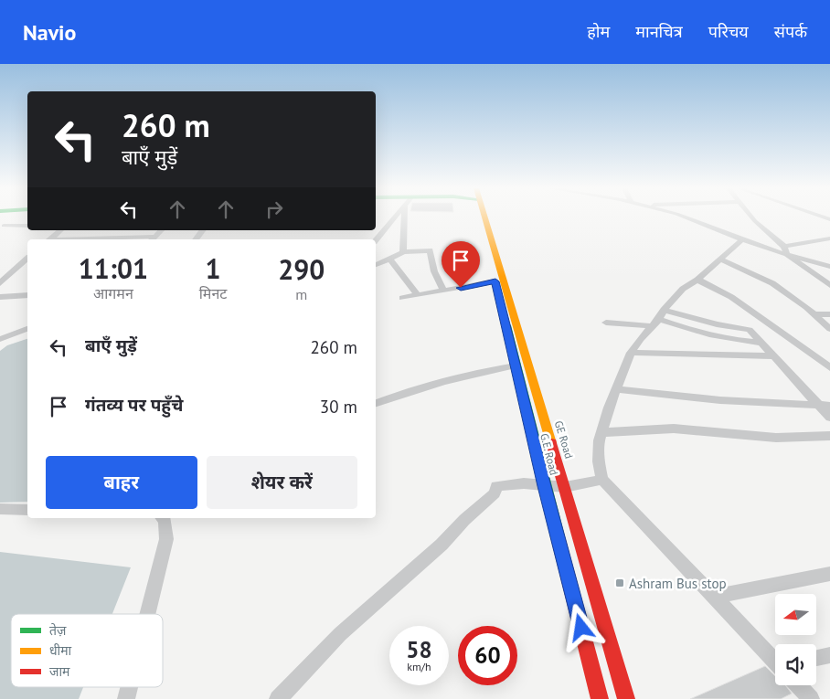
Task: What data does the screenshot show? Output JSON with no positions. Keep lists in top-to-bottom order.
{
  "streets": {
    "main road": ["GE Road", "G.E. Road"]
  },
  "places": {
    "transit": ["Ashram Bus stop"]
  },
  "legend": ["तेज़", "धीमा", "जाम"],
  "north": "left",
  "page": {
    "header": "Navio",
    "nav": [
      "होम",
      "मानचित्र",
      "परिचय",
      "संपर्क"
    ],
    "turn": ["260 m", "बाएँ मुड़ें"],
    "eta": [
      "11:01",
      "आगमन",
      "1",
      "मिनट",
      "290",
      "m"
    ],
    "list": [
      {
        "name": "बाएँ मुड़ें",
        "value": "260 m"
      },
      {
        "name": "गंतव्य पर पहुँचे",
        "value": "30 m"
      }
    ],
    "buttons": ["बाहर", "शेयर करें"],
    "speed": "58 km/h",
    "limit": "60"
  }
}
